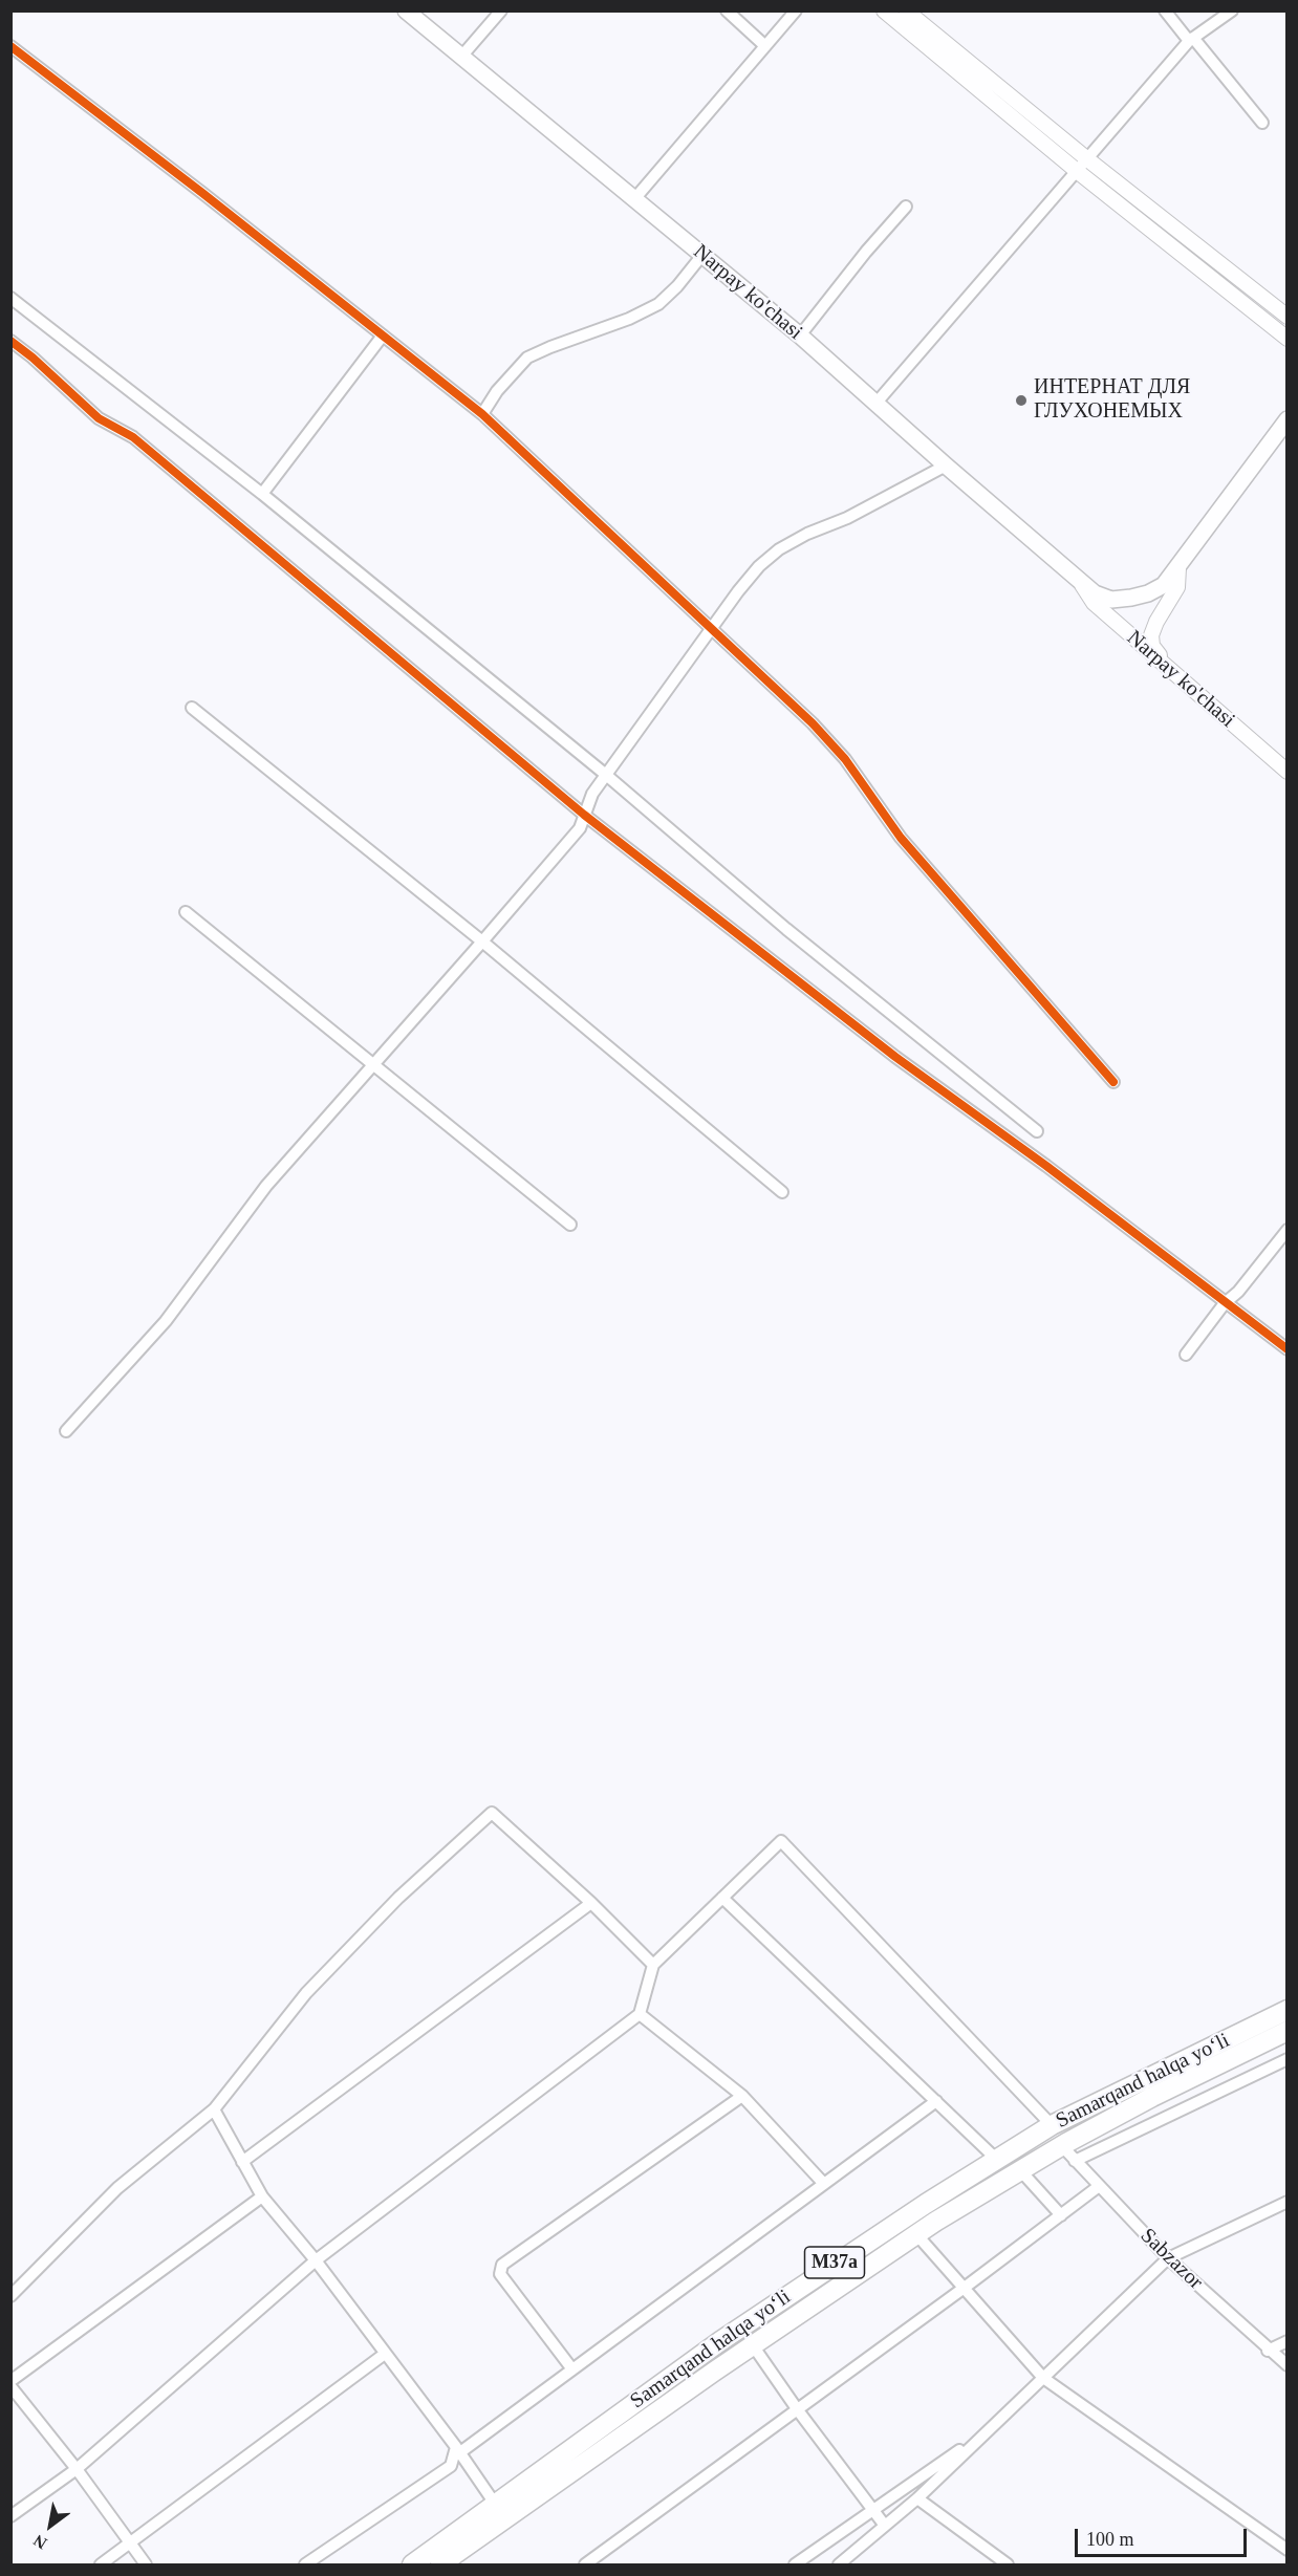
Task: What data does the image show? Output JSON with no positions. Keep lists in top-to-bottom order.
{
  "streets": {
    "highway": ["Samarqand halqa yoʻli", "M37a"],
    "main road": ["Narpay ko'chasi"],
    "street": ["Sabzazor"]
  },
  "crossings": [
    ["Samarqand halqa yoʻli", "Sabzazor"]
  ],
  "places": ["ИНТЕРНАТ ДЛЯ ГЛУХОНЕМЫХ"],
  "scale_bar": "100 m",
  "north": "bottom left"
}
